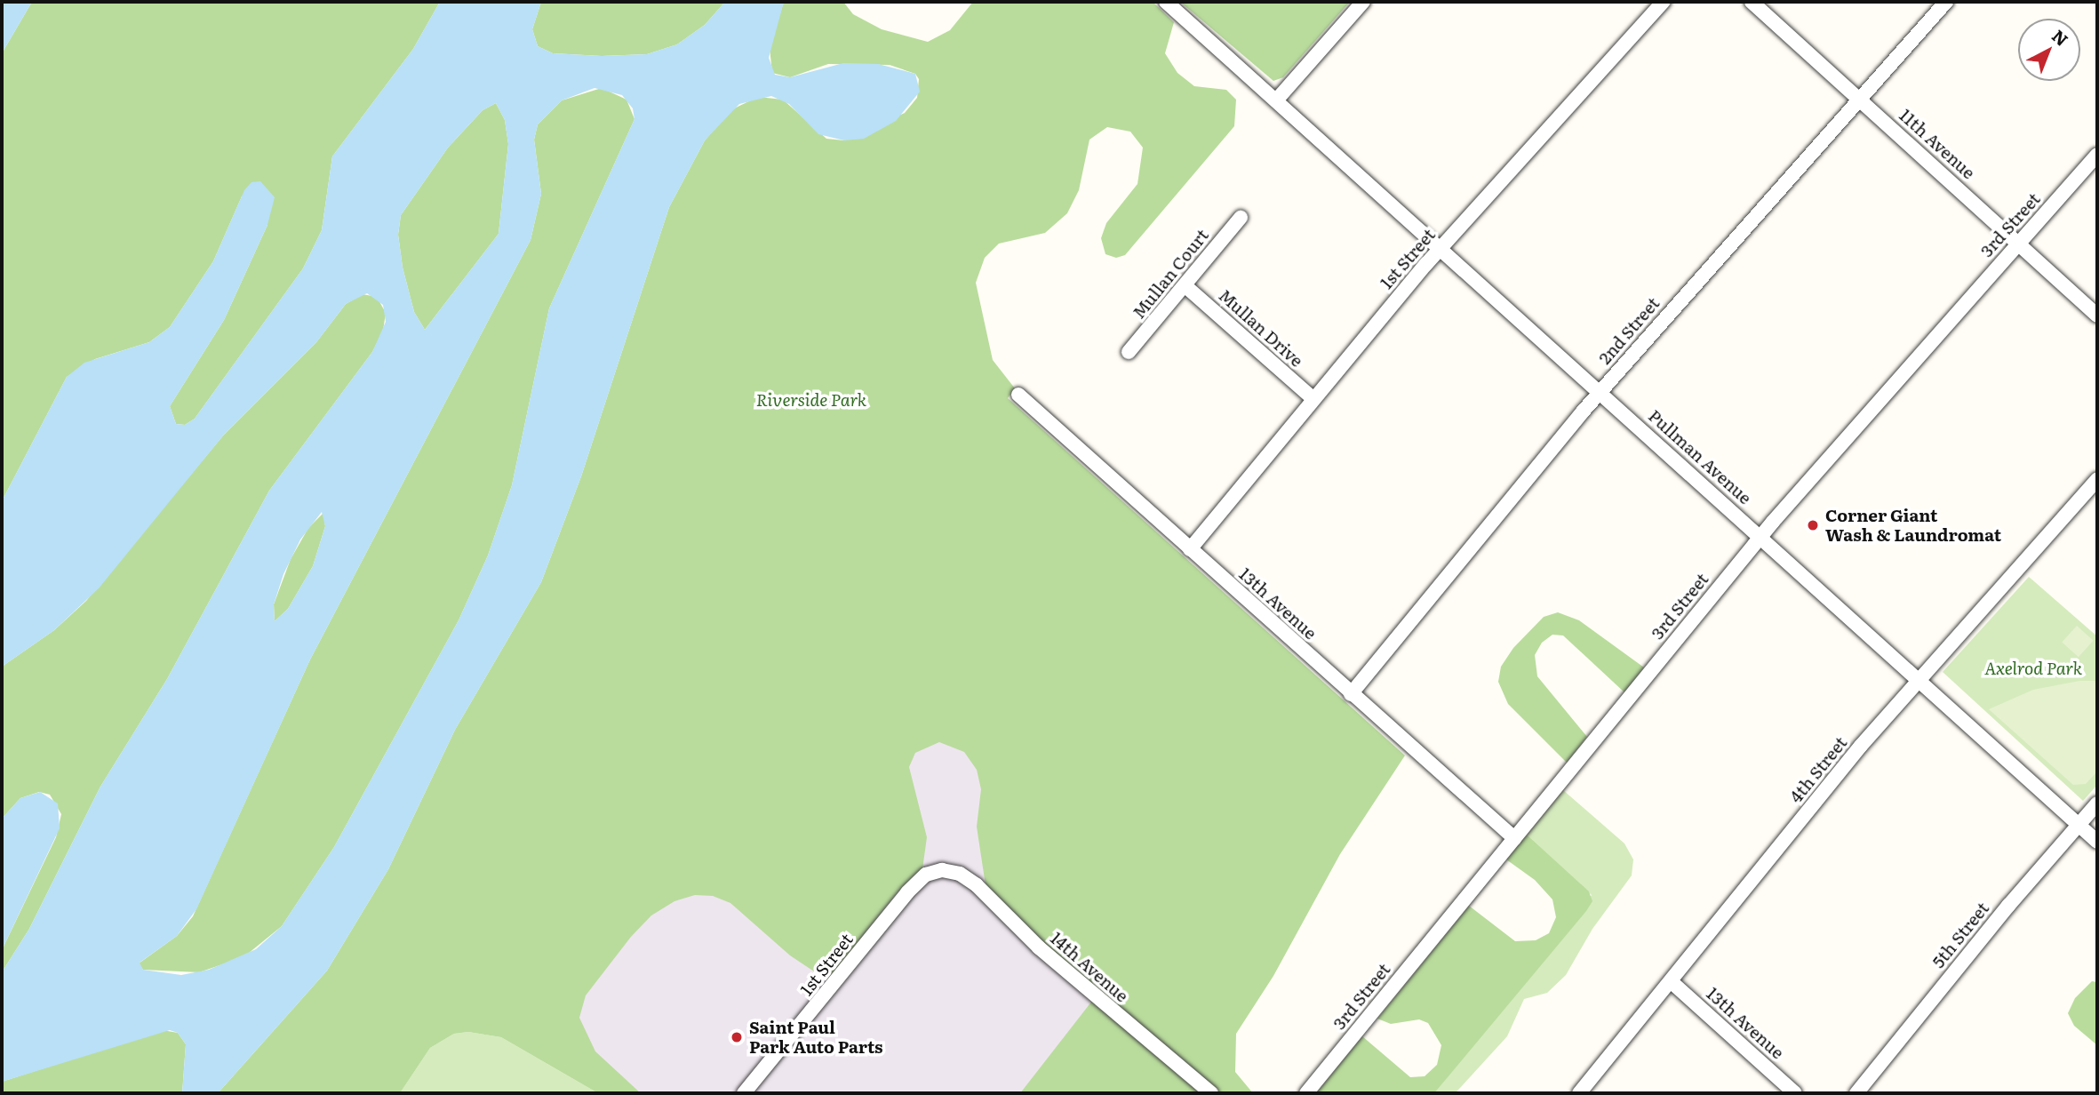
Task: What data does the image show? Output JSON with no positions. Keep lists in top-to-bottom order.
{
  "streets": {
    "street": [
      "11th Avenue",
      "3rd Street",
      "1st Street",
      "Mullan Court",
      "Mullan Drive",
      "2nd Street",
      "Pullman Avenue",
      "13th Avenue",
      "4th Street",
      "5th Street",
      "14th Avenue"
    ]
  },
  "crossings": [
    ["11th Avenue", "3rd Street"],
    ["11th Avenue", "2nd Street"],
    ["3rd Street", "Pullman Avenue"],
    ["3rd Street", "13th Avenue"],
    ["1st Street", "Mullan Drive"],
    ["1st Street", "Pullman Avenue"],
    ["1st Street", "13th Avenue"],
    ["1st Street", "14th Avenue"],
    ["Mullan Court", "Mullan Drive"],
    ["2nd Street", "Pullman Avenue"],
    ["2nd Street", "13th Avenue"],
    ["Pullman Avenue", "4th Street"],
    ["Pullman Avenue", "5th Street"],
    ["13th Avenue", "4th Street"]
  ],
  "parks": ["Riverside Park", "Axelrod Park"],
  "places": ["Corner Giant Wash & Laundromat", "Saint Paul Park Auto Parts"],
  "north": "top right"
}
